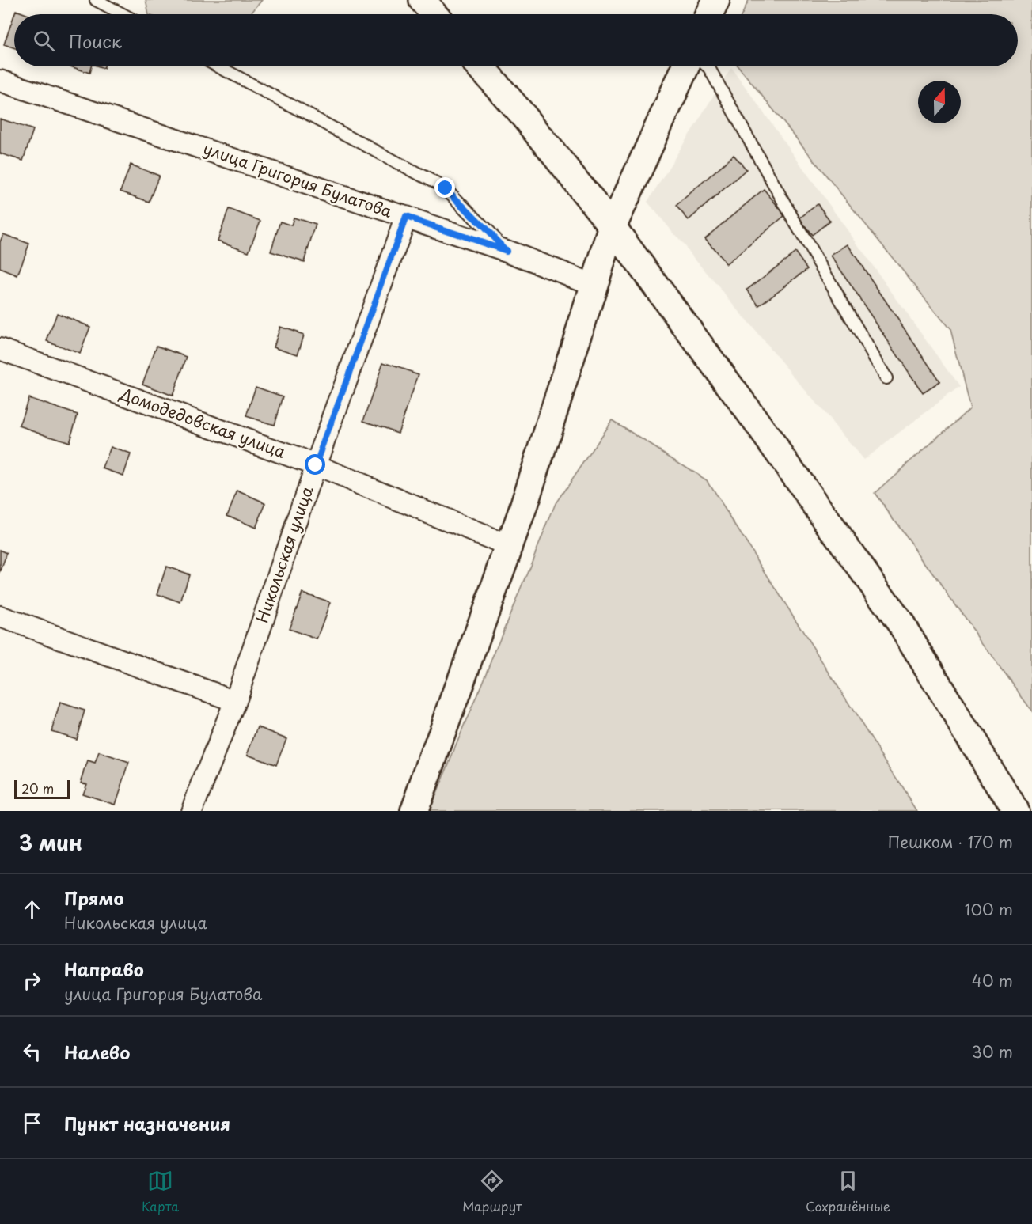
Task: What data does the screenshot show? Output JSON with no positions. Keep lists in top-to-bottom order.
{
  "streets": {
    "street": ["улица Григория Булатова", "Домодедовская улица", "Никольская улица"]
  },
  "crossings": [
    ["улица Григория Булатова", "Никольская улица"],
    ["Домодедовская улица", "Никольская улица"]
  ],
  "scale_bar": "20 m",
  "north": "top",
  "page": {
    "search": "Поиск",
    "scale": "20 m",
    "heading": ["3 мин", "Пешком · 170 m"],
    "list": [
      ["Прямо", "Никольская улица", "100 m"],
      ["Направо", "улица Григория Булатова", "40 m"],
      ["Налево", "30 m"],
      "Пункт назначения"
    ],
    "nav": ["Карта", "Маршрут", "Сохранённые"]
  }
}
